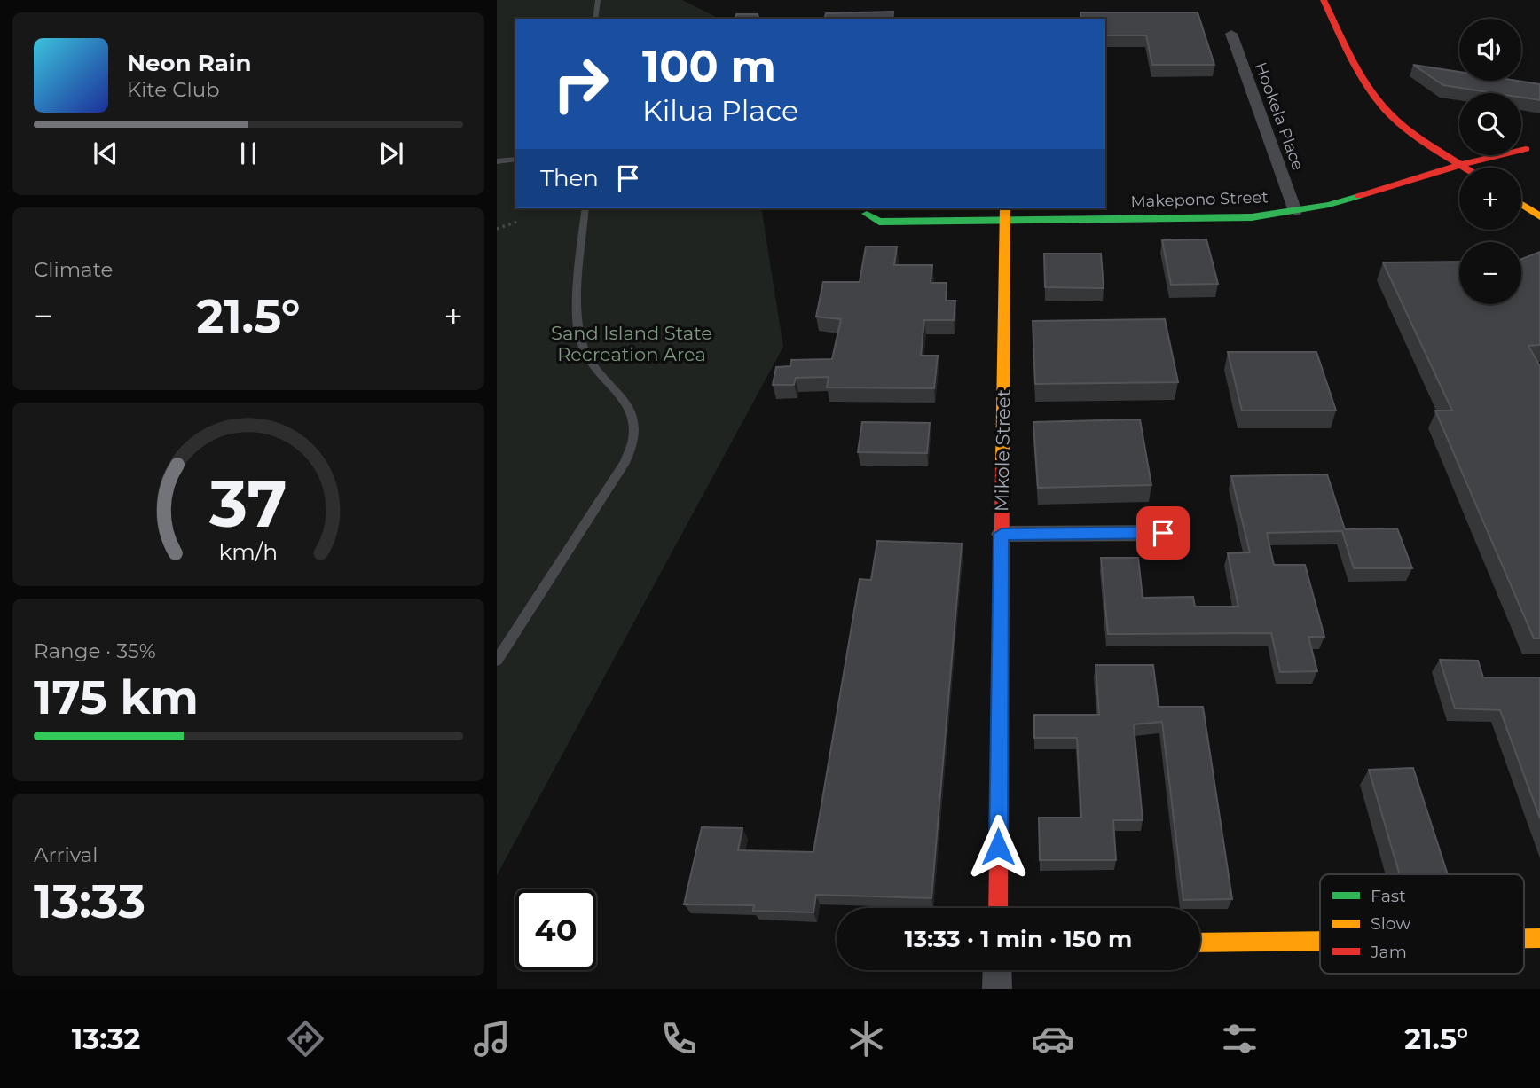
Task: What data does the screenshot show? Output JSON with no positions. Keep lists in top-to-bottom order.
{
  "streets": {
    "street": ["Hookela Place", "Makepono Street", "Mikole Street"]
  },
  "crossings": [
    ["Hookela Place", "Makepono Street"],
    ["Makepono Street", "Mikole Street"]
  ],
  "parks": ["Sand Island State Recreation Area"],
  "legend": ["Fast", "Slow", "Jam"],
  "page": {
    "map_buttons": ["+", "−"],
    "turn": ["100 m", "Kilua Place"],
    "song": ["Neon Rain", "Kite Club"],
    "then": "Then",
    "tile": [
      "Climate",
      ["Range · 35%", "175 km"],
      ["Arrival", "13:33"]
    ],
    "heat": ["−", "21.5°", "+"],
    "limit": "40",
    "trip": "13:33 · 1 min · 150 m",
    "tabs": ["13:32", "21.5°"],
    "gauge": ["37", "km/h"]
  }
}
